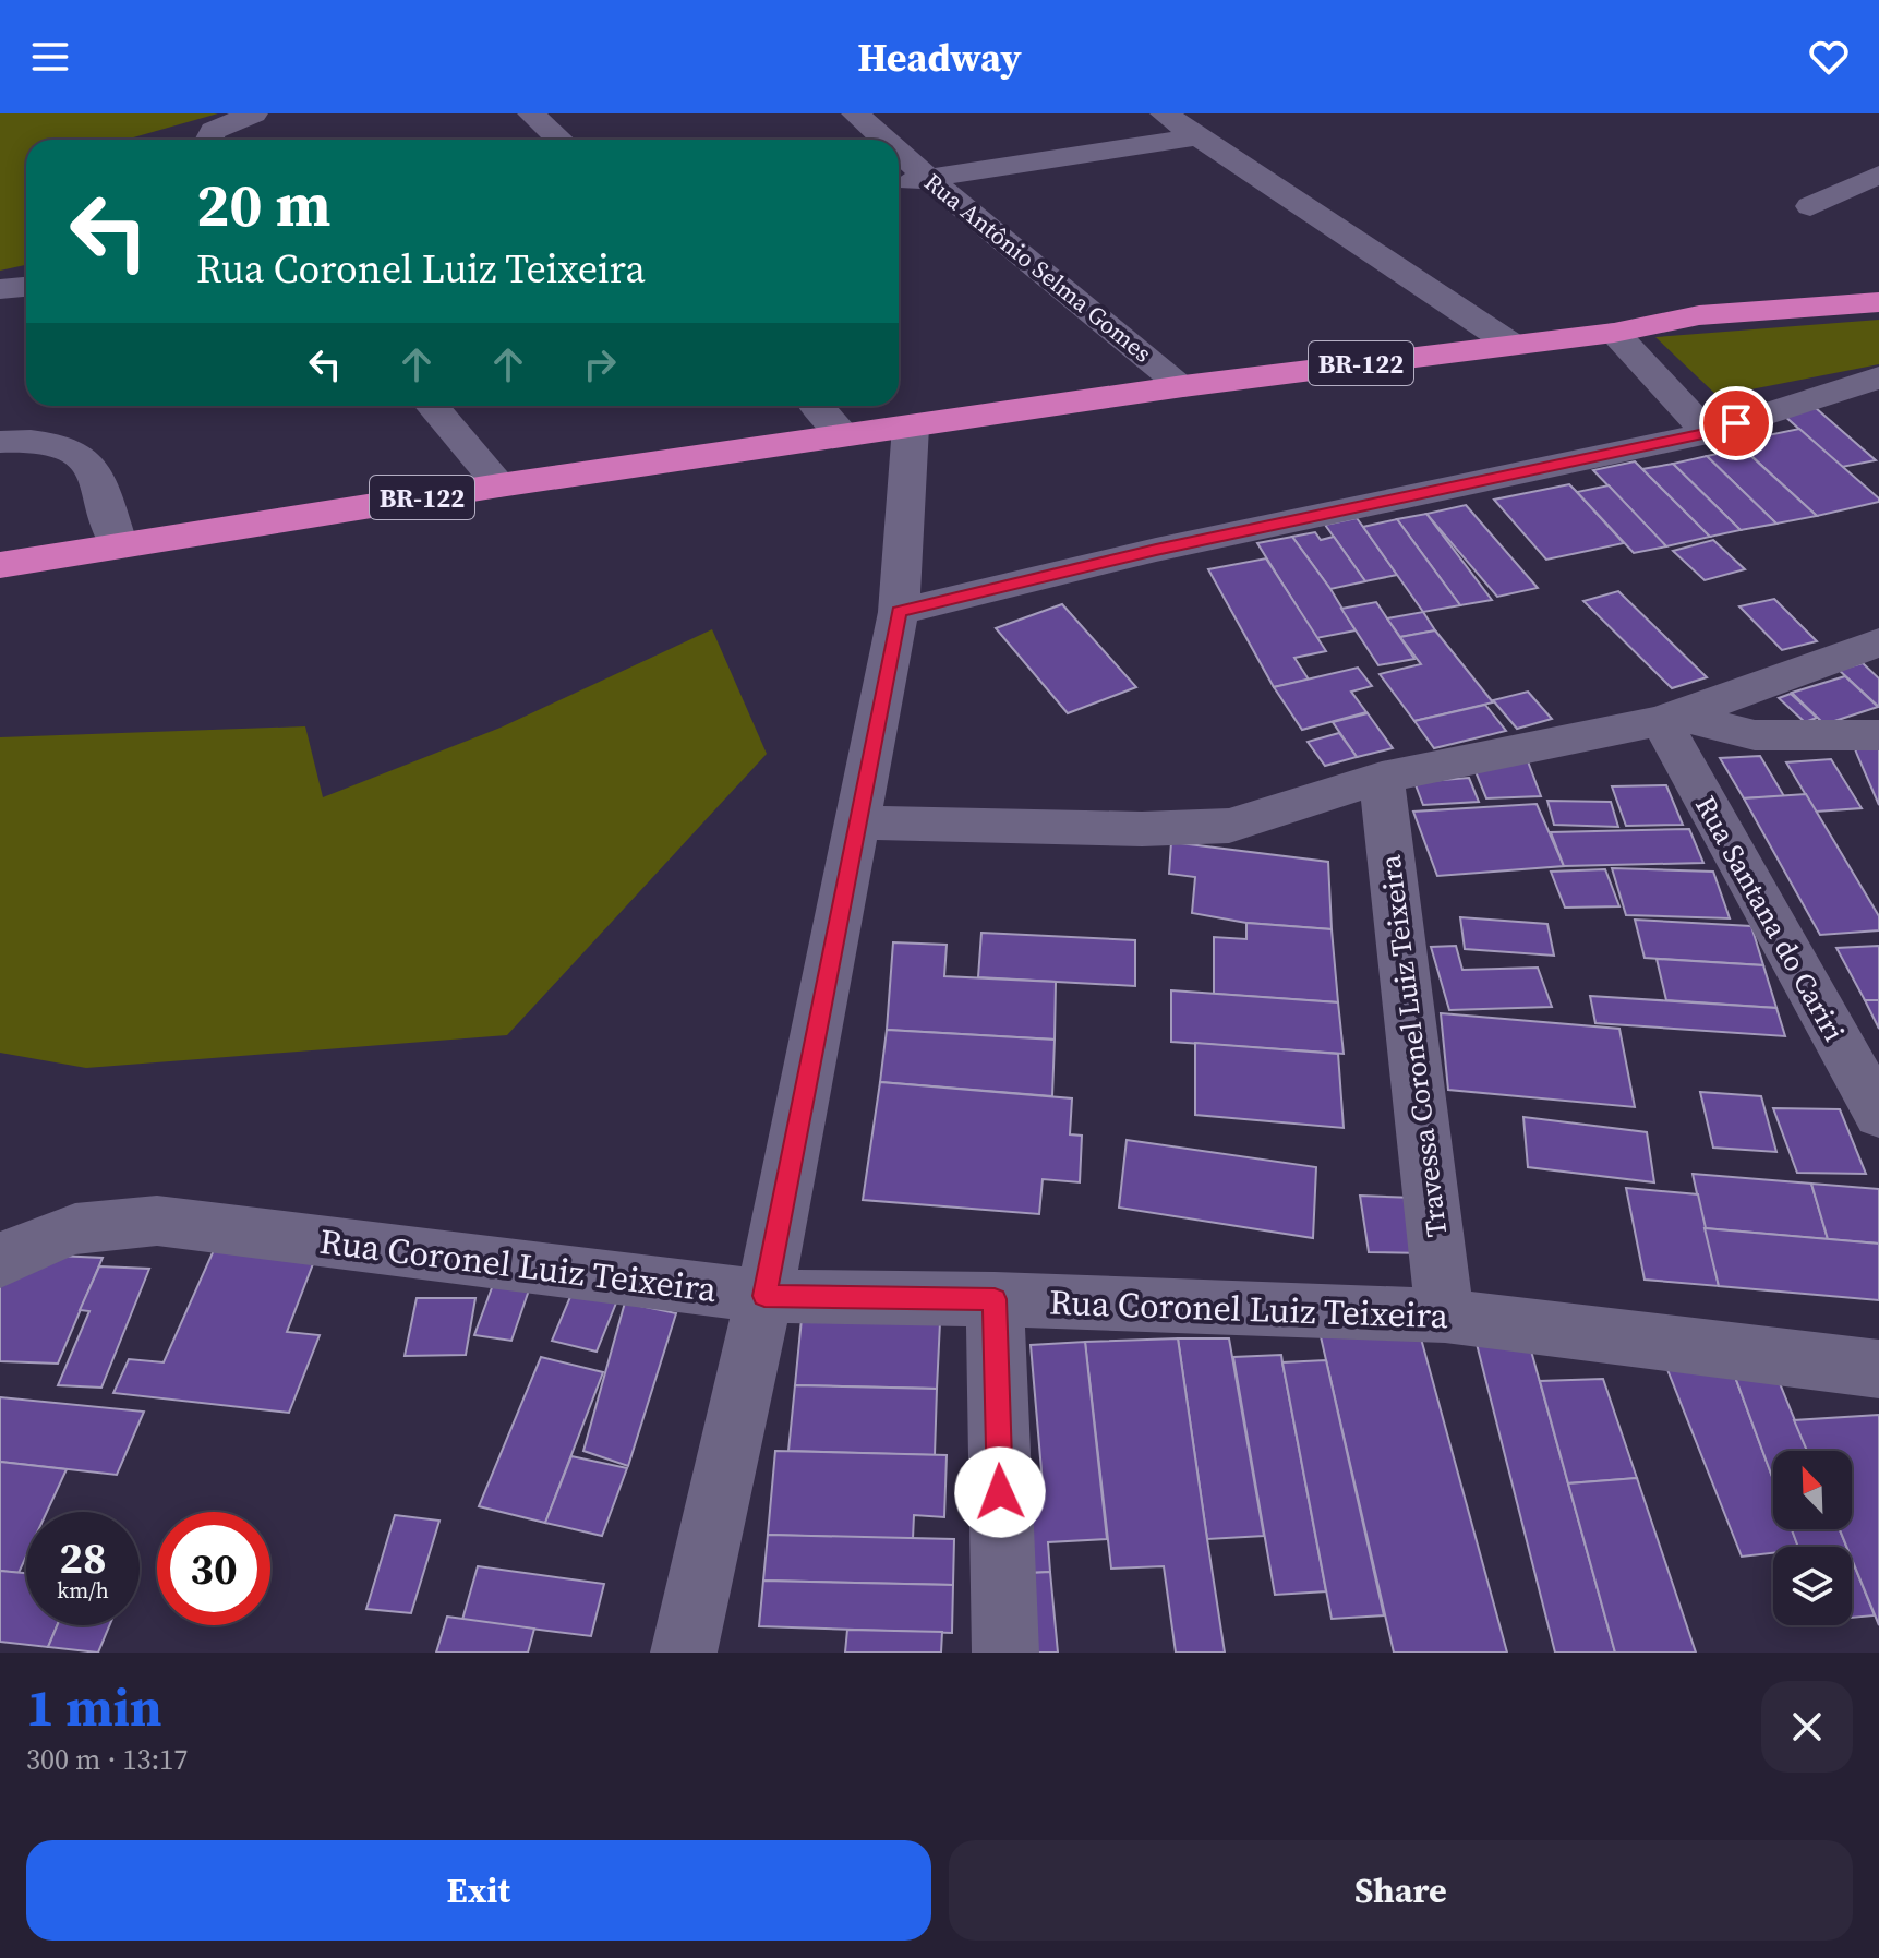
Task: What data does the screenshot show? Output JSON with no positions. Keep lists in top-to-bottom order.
{
  "streets": {
    "highway": ["BR-122"],
    "street": [
      "Rua Antônio Selma Gomes",
      "Rua Santana do Cariri",
      "Travessa Coronel Luiz Teixeira",
      "Rua Coronel Luiz Teixeira"
    ]
  },
  "crossings": [
    ["Rua Antônio Selma Gomes", "BR-122"],
    ["Travessa Coronel Luiz Teixeira", "Rua Coronel Luiz Teixeira"]
  ],
  "north": "top left",
  "page": {
    "header": "Headway",
    "turn": ["20 m", "Rua Coronel Luiz Teixeira"],
    "speed": "28 km/h",
    "limit": "30",
    "heading": ["1 min", "300 m · 13:17"],
    "buttons": ["Exit", "Share"]
  }
}
